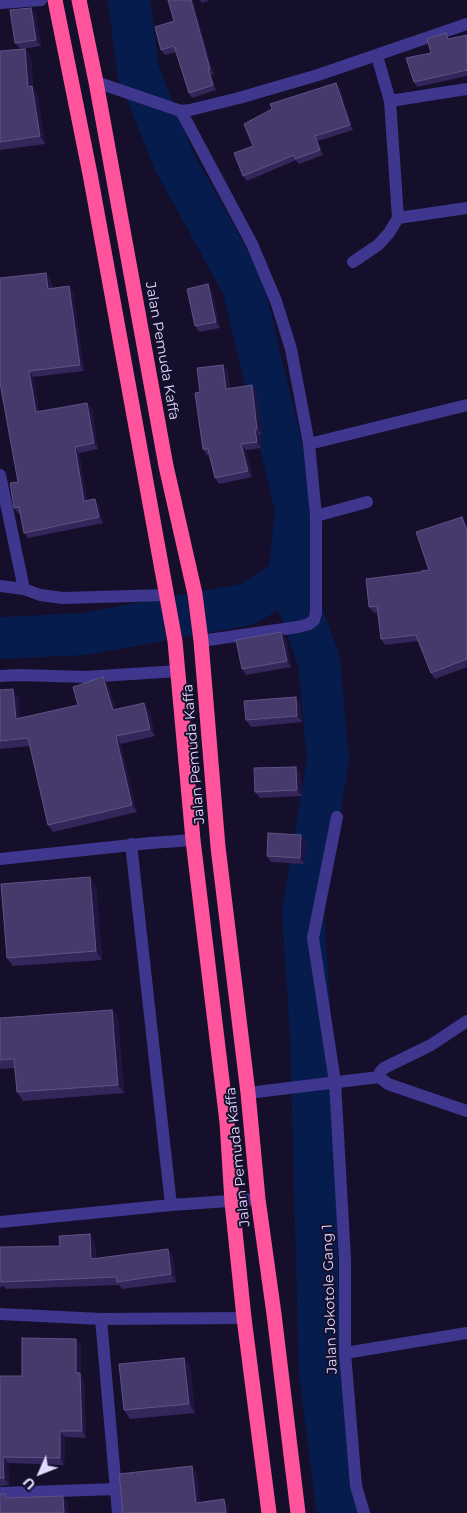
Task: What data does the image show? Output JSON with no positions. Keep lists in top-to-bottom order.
{
  "streets": {
    "highway": ["Jalan Pemuda Kaffa"],
    "street": ["Jalan Jokotole Gang 1"]
  },
  "north": "bottom left"
}
